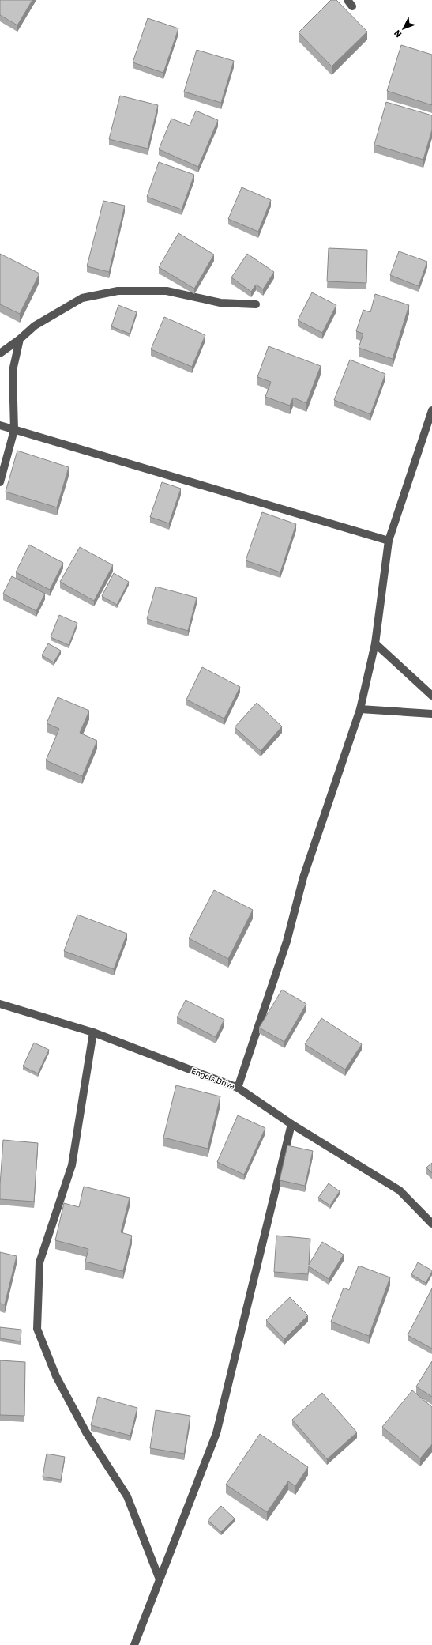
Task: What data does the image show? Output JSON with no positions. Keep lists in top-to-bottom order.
{
  "streets": {
    "street": ["Engels Drive"]
  },
  "north": "bottom left"
}
